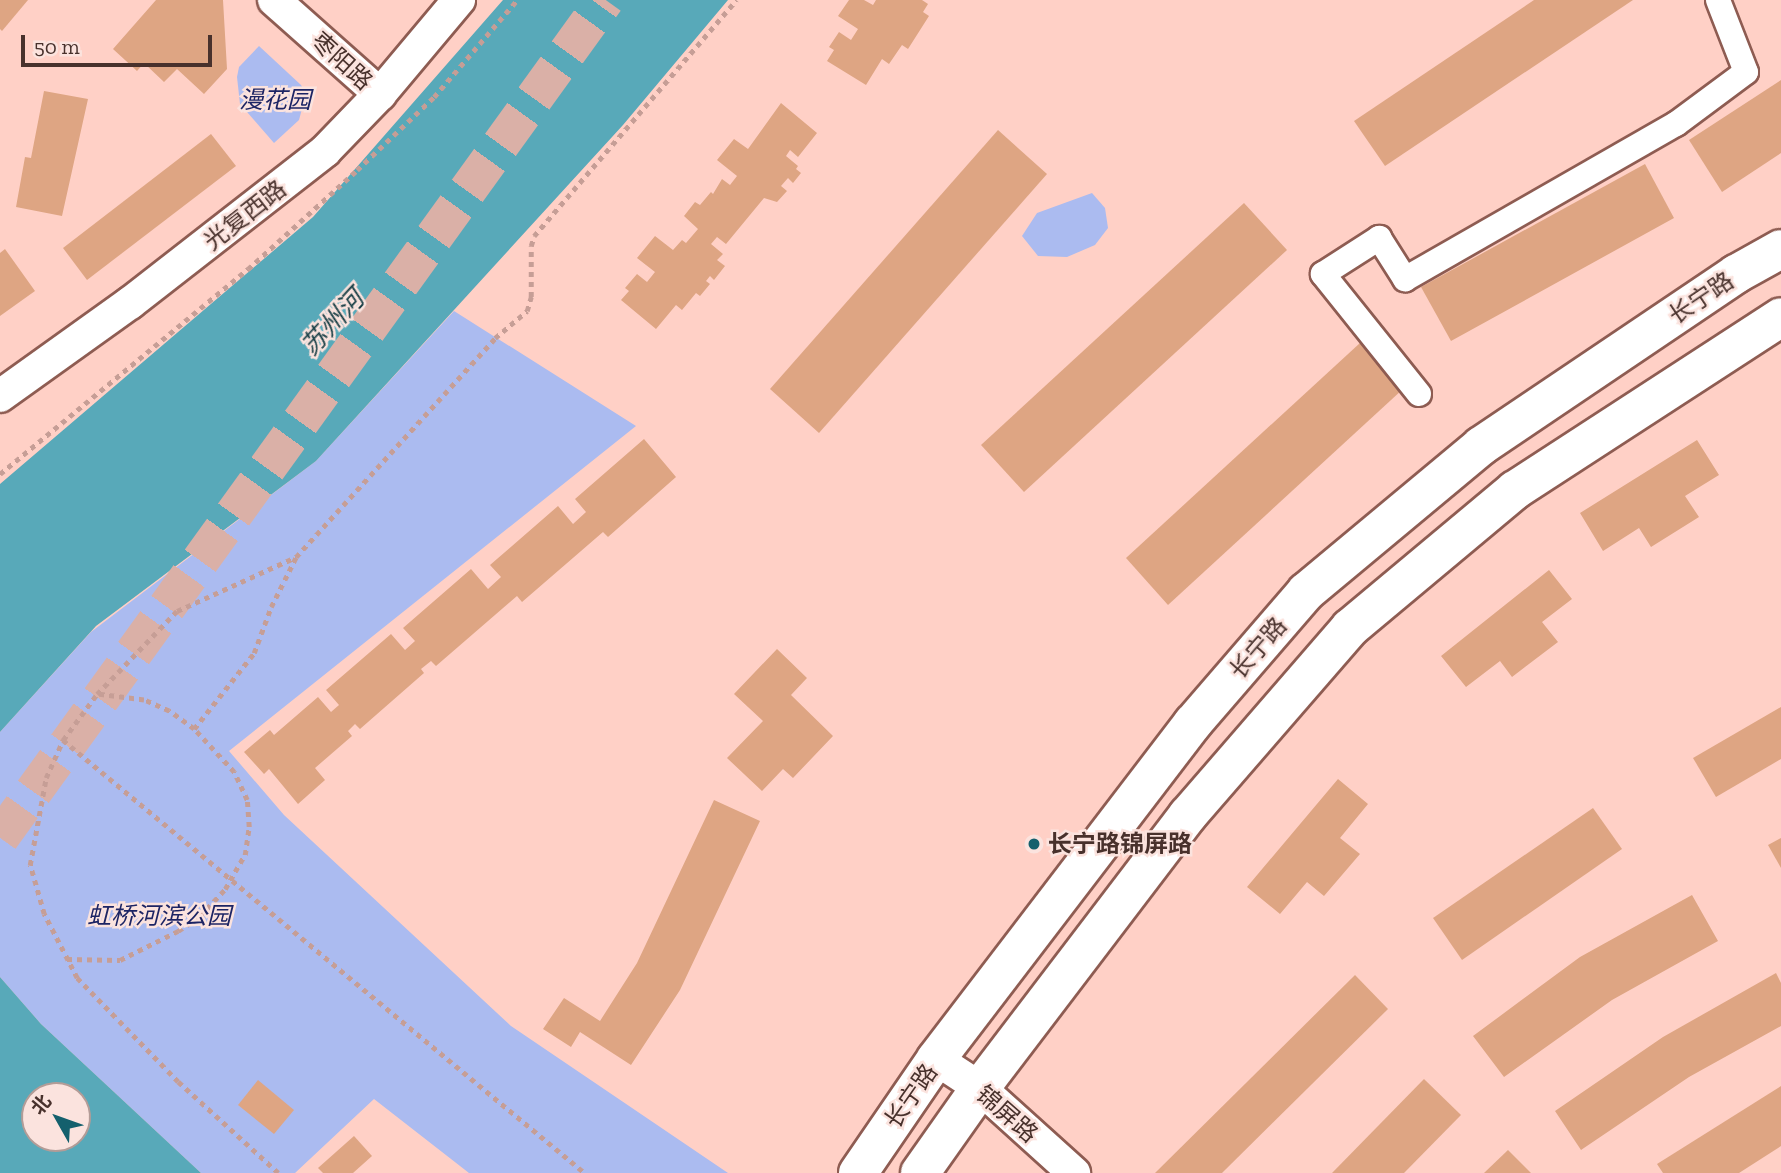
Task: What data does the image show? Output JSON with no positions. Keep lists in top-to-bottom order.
{
  "streets": {
    "main road": ["长宁路"],
    "street": ["枣阳路", "光复西路", "锦屏路"]
  },
  "crossings": [
    ["枣阳路", "光复西路"],
    ["长宁路", "锦屏路"]
  ],
  "water": ["苏州河"],
  "parks": ["漫花园", "虹桥河滨公园"],
  "places": ["长宁路锦屏路"],
  "scale_bar": "50 m",
  "north": "top left"
}
